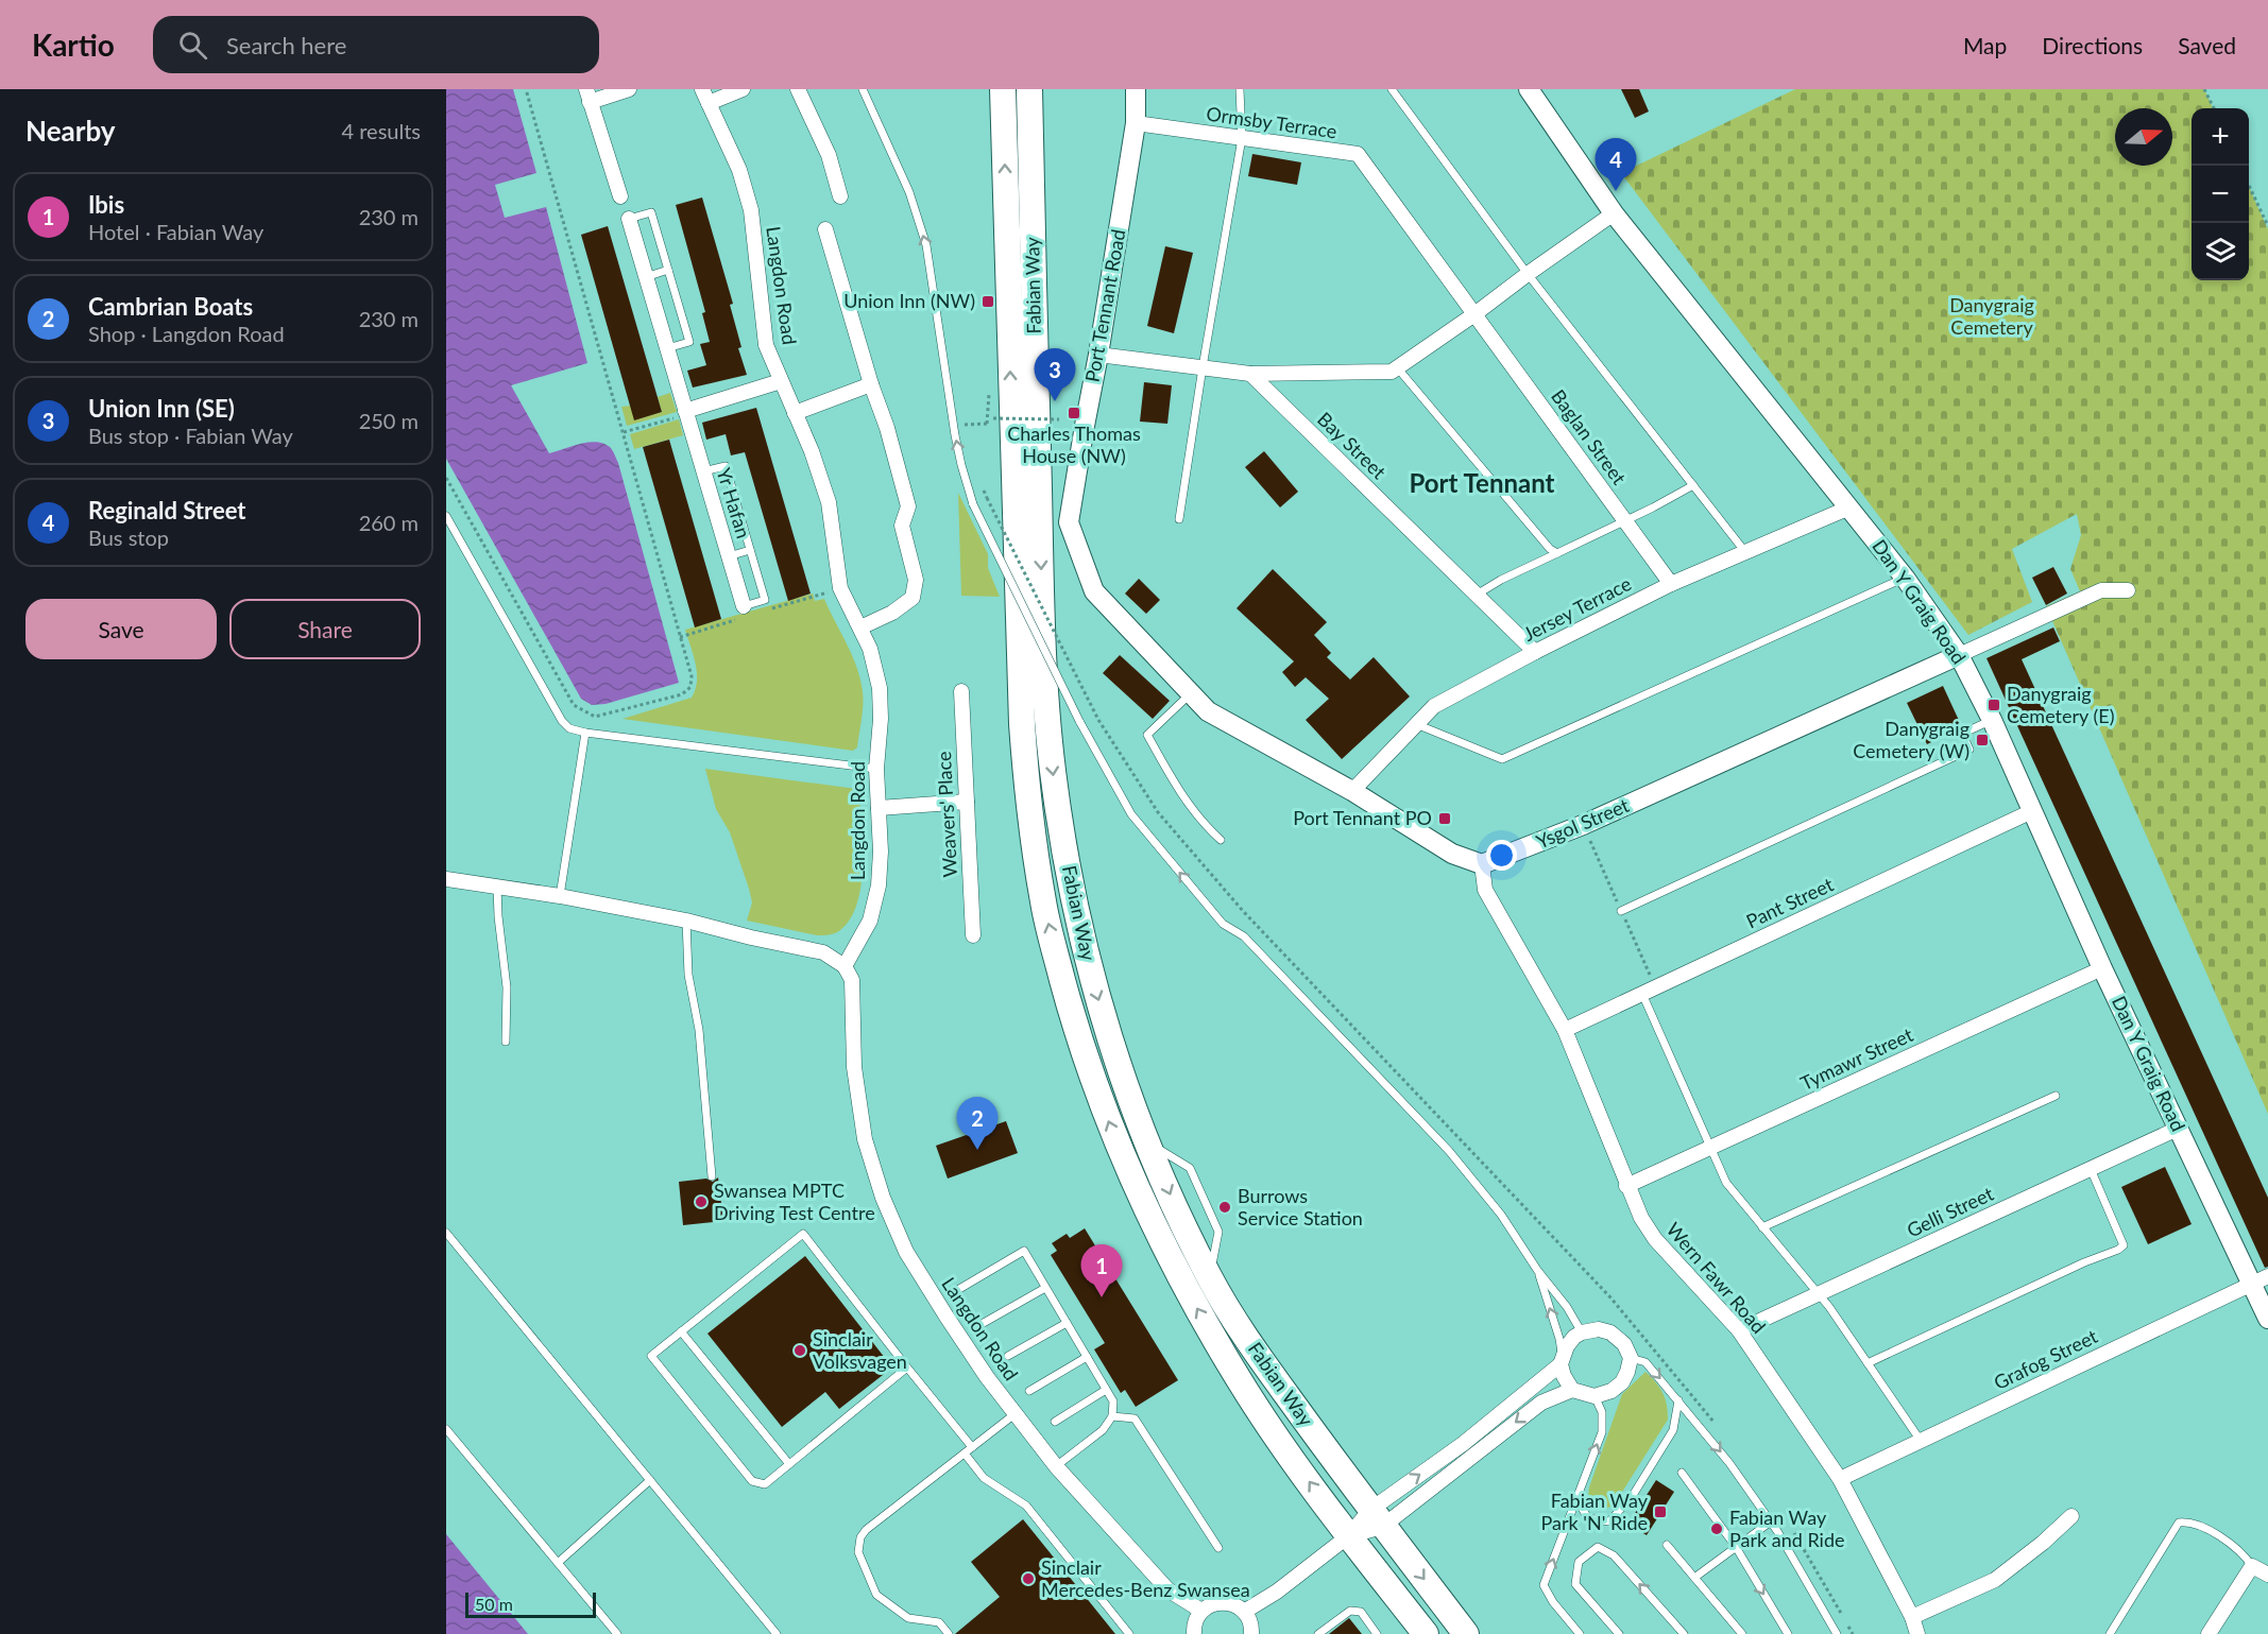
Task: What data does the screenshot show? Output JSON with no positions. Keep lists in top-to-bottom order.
{
  "streets": {
    "highway": ["Fabian Way"],
    "street": [
      "Ormsby Terrace",
      "Langdon Road",
      "Port Tennant Road",
      "Baglan Street",
      "Bay Street",
      "Yr Hafan",
      "Dan Y Graig Road",
      "Jersey Terrace",
      "Weavers' Place",
      "Ysgol Street",
      "Pant Street",
      "Tymawr Street",
      "Gelli Street",
      "Wern Fawr Road",
      "Grafog Street"
    ]
  },
  "crossings": [
    ["Ormsby Terrace", "Port Tennant Road"],
    ["Ormsby Terrace", "Baglan Street"],
    ["Baglan Street", "Jersey Terrace"],
    ["Bay Street", "Jersey Terrace"],
    ["Dan Y Graig Road", "Jersey Terrace"],
    ["Dan Y Graig Road", "Ysgol Street"],
    ["Dan Y Graig Road", "Pant Street"],
    ["Dan Y Graig Road", "Tymawr Street"],
    ["Dan Y Graig Road", "Gelli Street"],
    ["Dan Y Graig Road", "Grafog Street"],
    ["Ysgol Street", "Wern Fawr Road"],
    ["Pant Street", "Wern Fawr Road"],
    ["Tymawr Street", "Wern Fawr Road"],
    ["Gelli Street", "Wern Fawr Road"],
    ["Wern Fawr Road", "Grafog Street"]
  ],
  "districts": ["Port Tennant"],
  "parks": ["Danygraig Cemetery"],
  "places": {
    "transit": [
      "Union Inn (NW)",
      "Charles Thomas House (NW)",
      "Danygraig Cemetery (E)",
      "Danygraig Cemetery (W)",
      "Port Tennant PO",
      "Fabian Way Park 'N' Ride"
    ],
    "other": [
      "Swansea MPTC Driving Test Centre",
      "Burrows Service Station",
      "Sinclair Volksvagen",
      "Fabian Way Park and Ride",
      "Sinclair Mercedes-Benz Swansea"
    ]
  },
  "scale_bar": "50 m",
  "north": "right",
  "page": {
    "header": "Kartio",
    "search": "Search here",
    "nav": ["Map", "Directions", "Saved"],
    "heading": ["Nearby", "4 results"],
    "map_buttons": ["+", "−"],
    "pins": [
      "4",
      "3",
      "2",
      "1"
    ],
    "list": [
      {
        "mark": "1",
        "name": "Ibis",
        "note": "Hotel · Fabian Way",
        "value": "230 m"
      },
      {
        "mark": "2",
        "name": "Cambrian Boats",
        "note": "Shop · Langdon Road",
        "value": "230 m"
      },
      {
        "mark": "3",
        "name": "Union Inn (SE)",
        "note": "Bus stop · Fabian Way",
        "value": "250 m"
      },
      {
        "mark": "4",
        "name": "Reginald Street",
        "note": "Bus stop",
        "value": "260 m"
      }
    ],
    "buttons": ["Save", "Share"],
    "scale": "50 m"
  }
}
